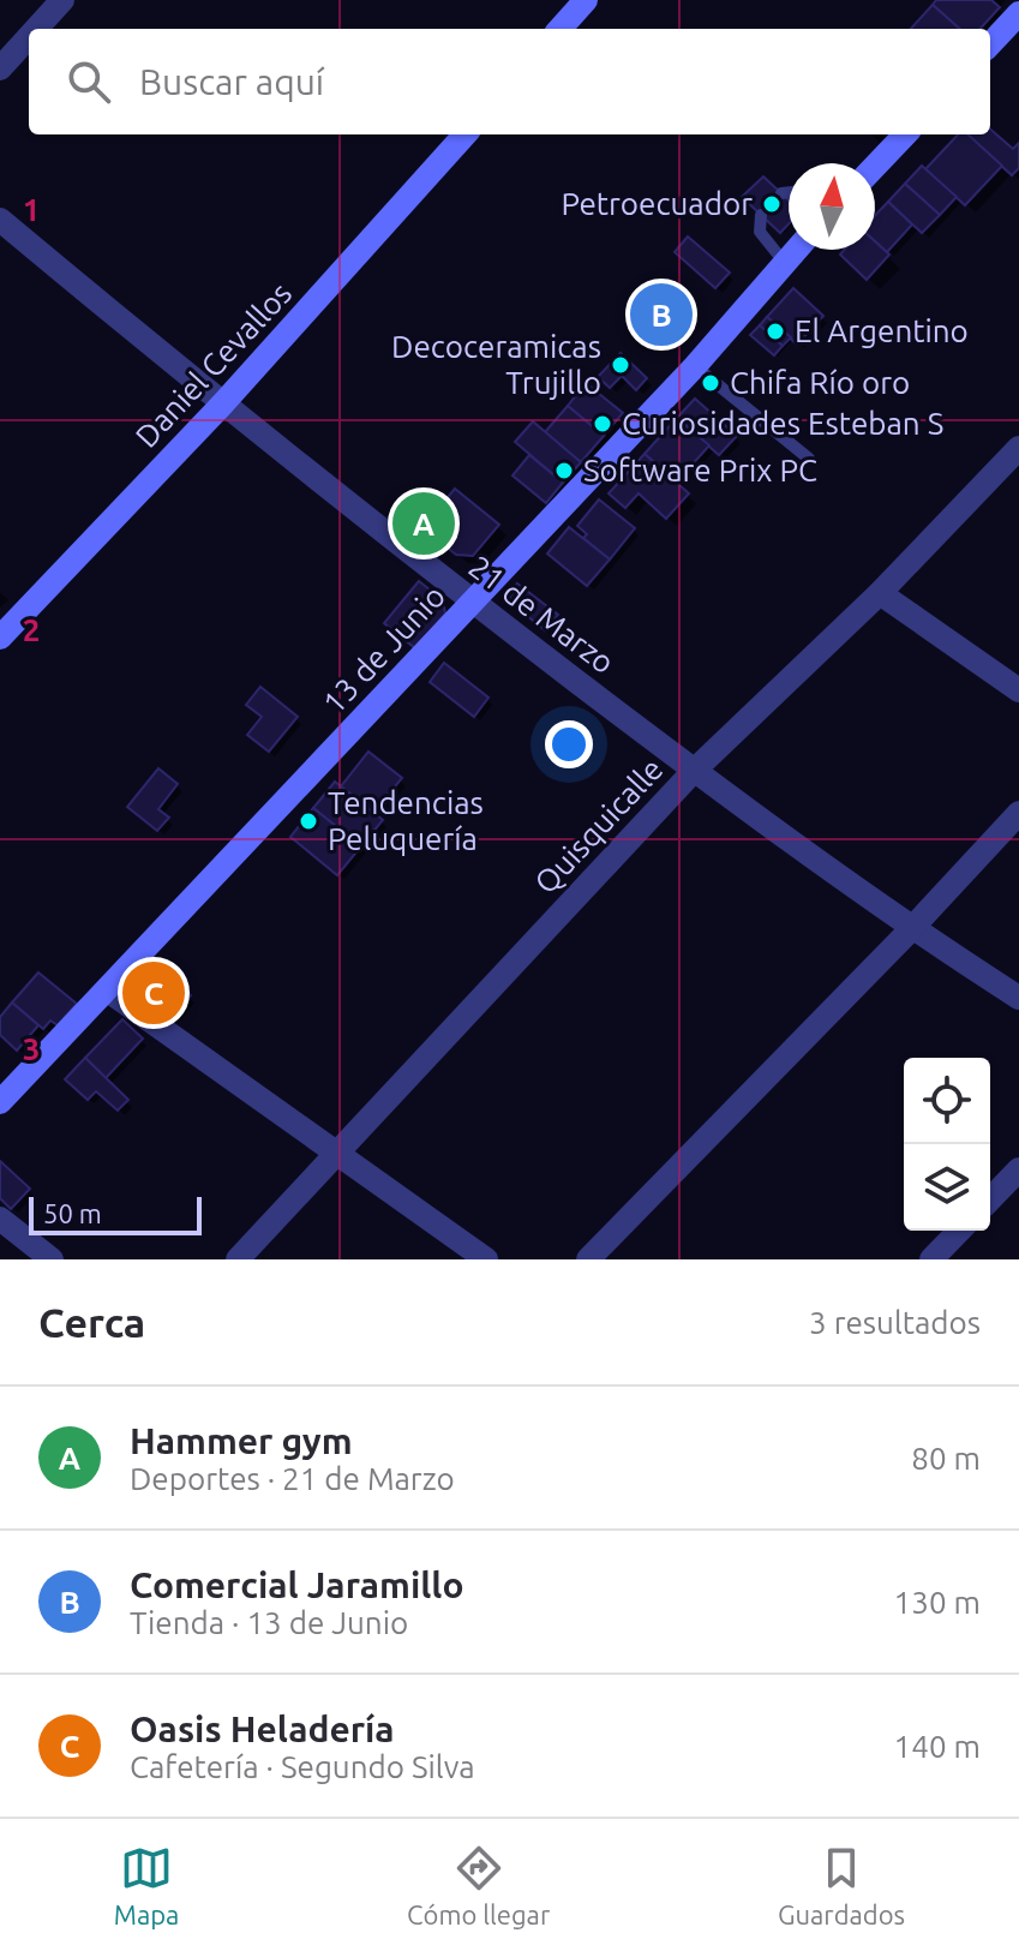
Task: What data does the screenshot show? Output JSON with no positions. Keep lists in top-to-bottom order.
{
  "streets": {
    "main road": ["Daniel Cevallos", "13 de Junio"],
    "street": ["21 de Marzo", "Quisquicalle"]
  },
  "crossings": [
    ["Daniel Cevallos", "21 de Marzo"],
    ["21 de Marzo", "13 de Junio"],
    ["21 de Marzo", "Quisquicalle"]
  ],
  "places": [
    "Petroecuador",
    "El Argentino",
    "Decoceramicas Trujillo",
    "Chifa Río oro",
    "Curiosidades Esteban S",
    "Software Prix PC",
    "Tendencias Peluquería"
  ],
  "scale_bar": "50 m",
  "north": "top",
  "page": {
    "search": "Buscar aquí",
    "pins": ["B", "A", "C"],
    "scale": "50 m",
    "heading": ["Cerca", "3 resultados"],
    "list": [
      {
        "mark": "A",
        "name": "Hammer gym",
        "note": "Deportes · 21 de Marzo",
        "value": "80 m"
      },
      {
        "mark": "B",
        "name": "Comercial Jaramillo",
        "note": "Tienda · 13 de Junio",
        "value": "130 m"
      },
      {
        "mark": "C",
        "name": "Oasis Heladería",
        "note": "Cafetería · Segundo Silva",
        "value": "140 m"
      }
    ],
    "nav": ["Mapa", "Cómo llegar", "Guardados"]
  },
  "grid": {
    "rows": ["1", "2", "3"]
  }
}
